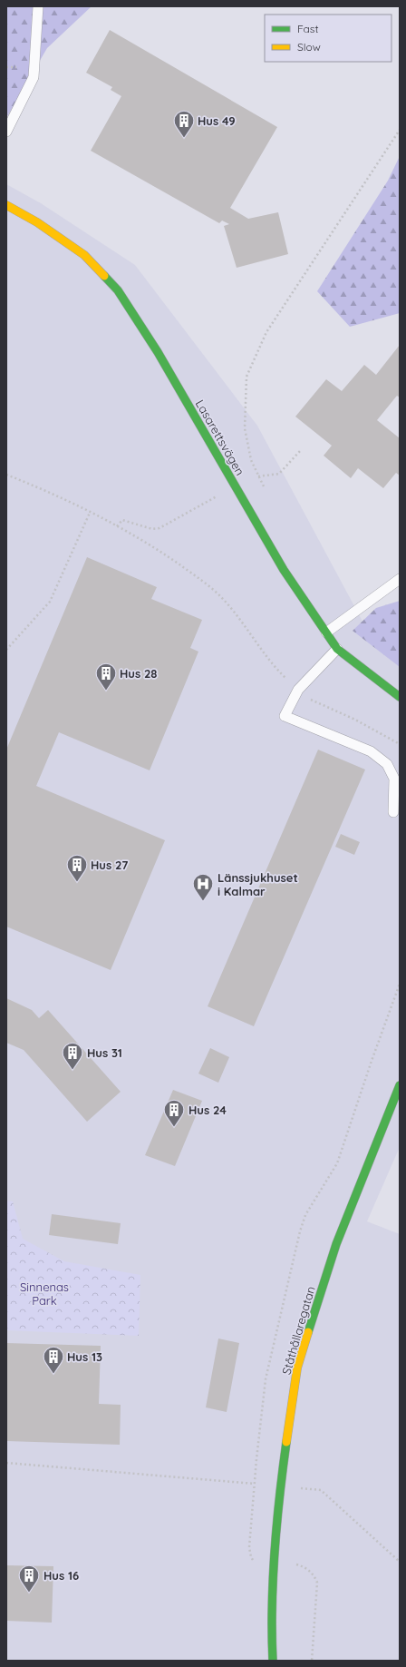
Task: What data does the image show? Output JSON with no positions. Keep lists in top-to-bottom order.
{
  "streets": {
    "street": ["Lasarettsvägen", "Ståthållaregatan"]
  },
  "parks": ["Sinnenas Park"],
  "places": {
    "building": [
      "Hus 49",
      "Hus 28",
      "Hus 27",
      "Hus 31",
      "Hus 24",
      "Hus 13",
      "Hus 16"
    ],
    "hospital": ["Länssjukhuset i Kalmar"]
  },
  "legend": ["Fast", "Slow"]
}
